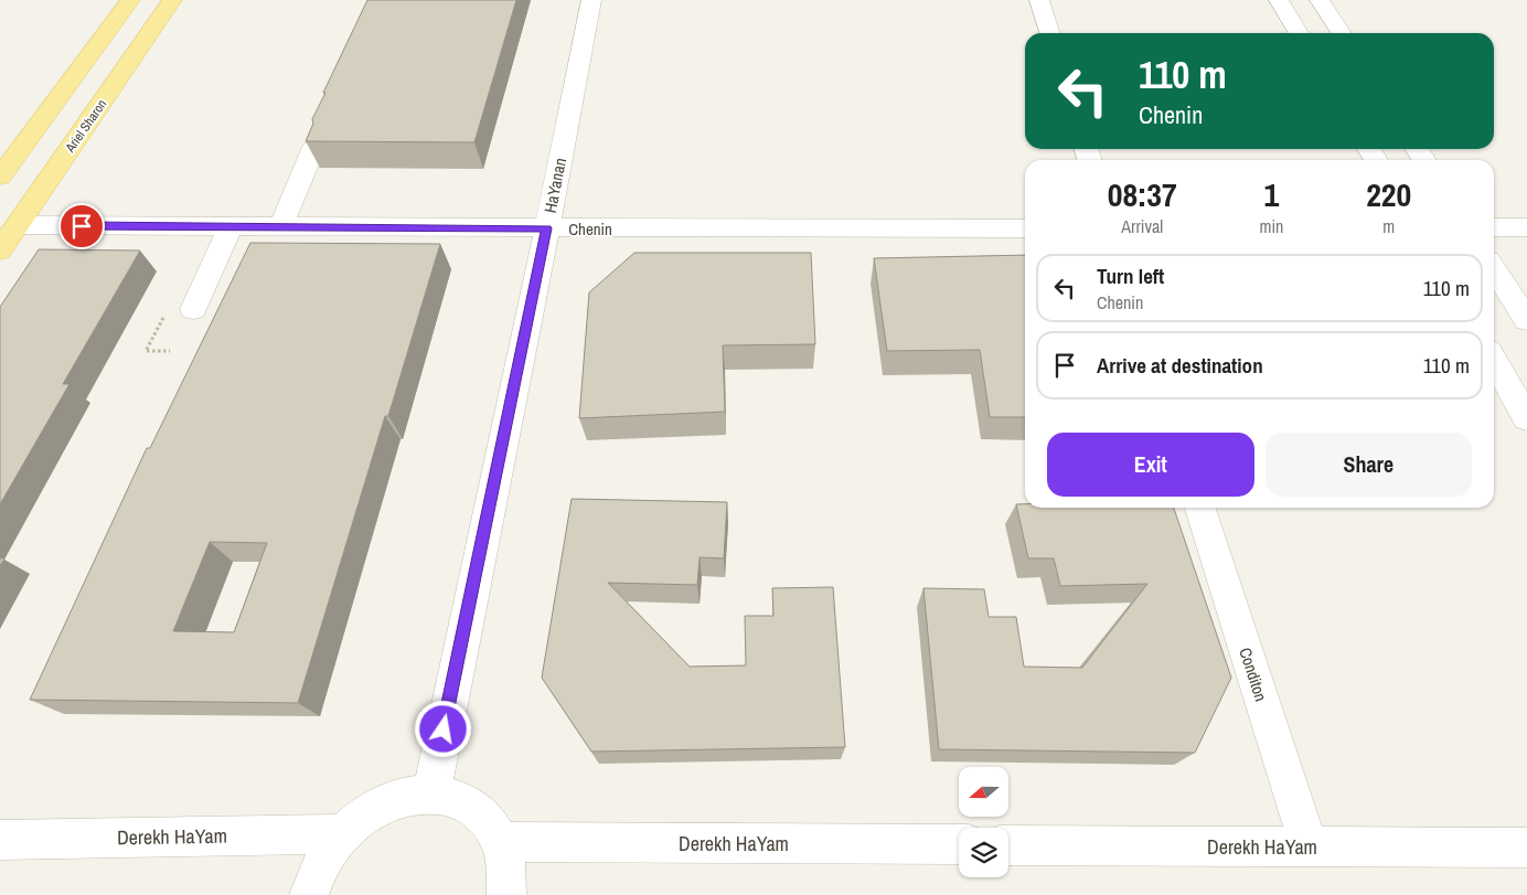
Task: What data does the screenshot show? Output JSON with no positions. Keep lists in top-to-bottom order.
{
  "streets": {
    "main road": ["Ariel Sharon"],
    "street": [
      "HaYanan",
      "Chenin",
      "Conditon",
      "Derekh HaYam"
    ]
  },
  "crossings": [
    ["Ariel Sharon", "Chenin"],
    ["HaYanan", "Chenin"],
    ["Conditon", "Derekh HaYam"]
  ],
  "north": "left",
  "page": {
    "turn": ["110 m", "Chenin"],
    "eta": [
      "08:37",
      "Arrival",
      "1",
      "min",
      "220",
      "m"
    ],
    "list": [
      {
        "name": "Turn left",
        "note": "Chenin",
        "value": "110 m"
      },
      {
        "name": "Arrive at destination",
        "value": "110 m"
      }
    ],
    "buttons": ["Exit", "Share"]
  }
}
